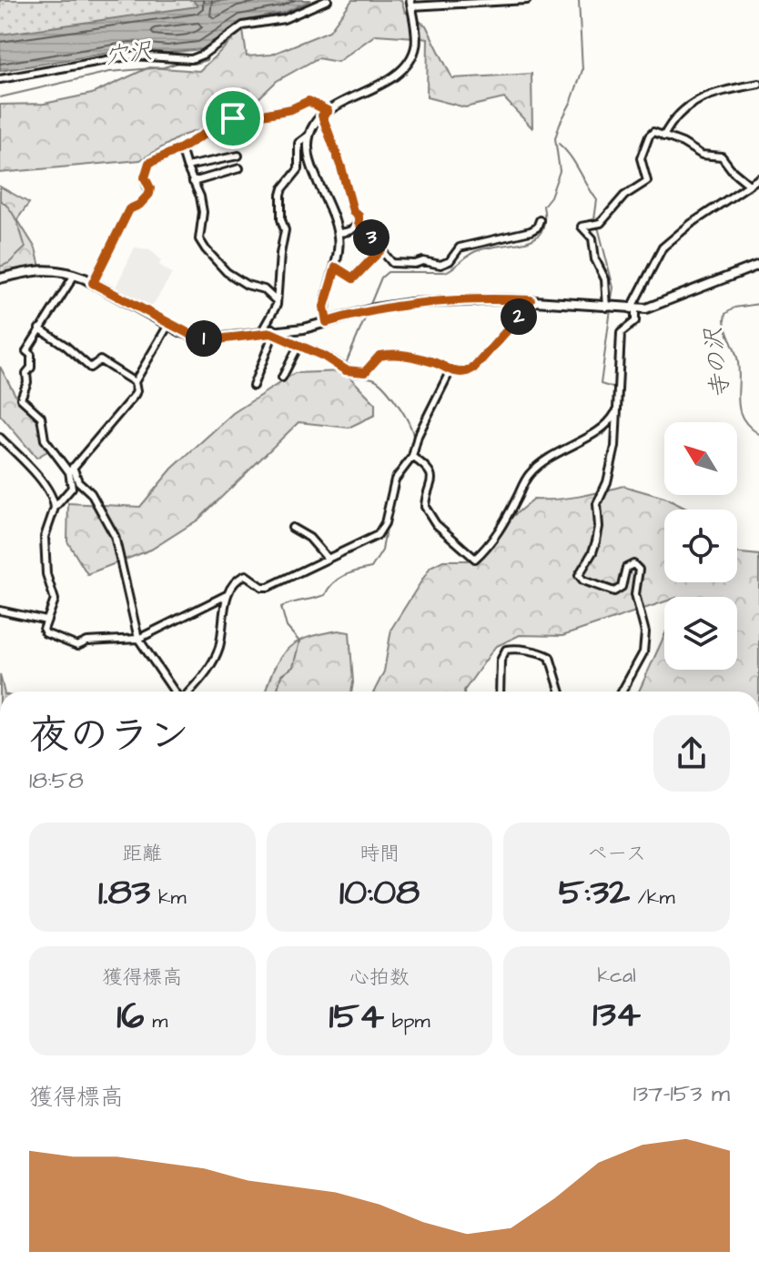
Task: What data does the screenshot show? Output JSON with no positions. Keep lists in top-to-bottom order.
{
  "water": ["穴沢", "寺の沢"],
  "north": "top left",
  "page": {
    "pins": ["3", "2", "1"],
    "heading": ["夜のラン", "18:58"],
    "stats": [
      ["距離", "1.83 km"],
      ["時間", "10:08"],
      ["ペース", "5:32 /km"],
      ["獲得標高", "16 m"],
      ["心拍数", "154 bpm"],
      ["kcal", "134"]
    ],
    "chart": ["獲得標高", "137–153 m"]
  }
}
